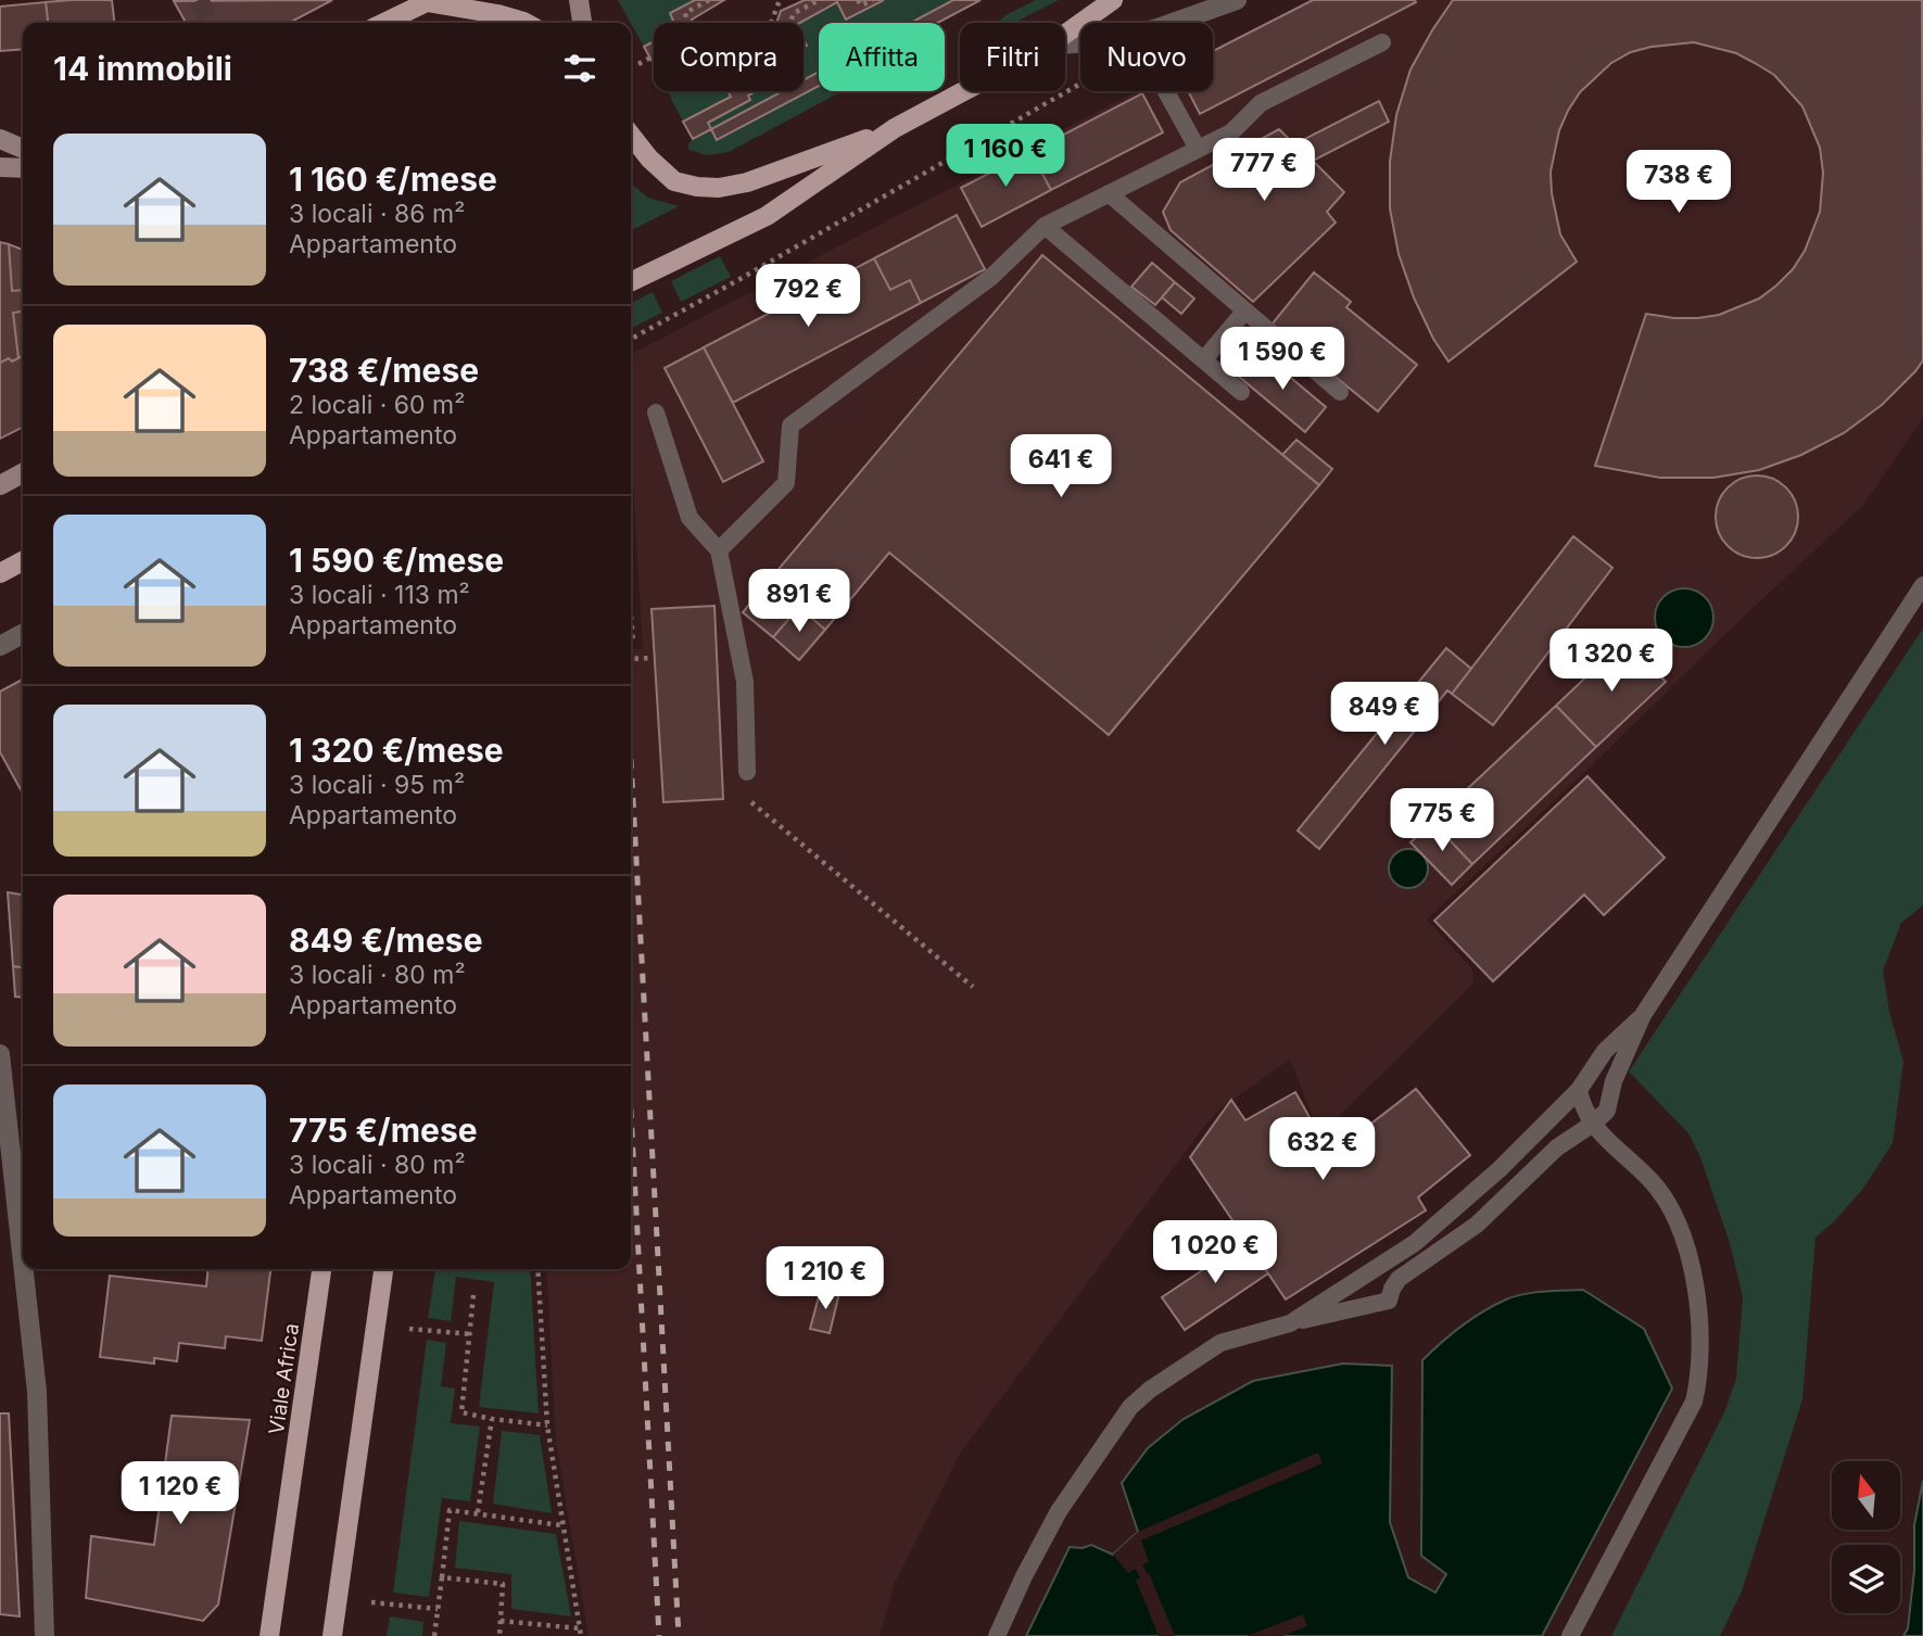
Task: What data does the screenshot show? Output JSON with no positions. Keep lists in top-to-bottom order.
{
  "streets": {
    "main road": ["Viale Africa"]
  },
  "north": "top",
  "page": {
    "chip": [
      "Compra",
      "Affitta",
      "Filtri",
      "Nuovo"
    ],
    "heading": "14 immobili",
    "list": [
      {
        "name": "1 160 €/mese",
        "note": "3 locali · 86 m² · Appartamento"
      },
      {
        "name": "738 €/mese",
        "note": "2 locali · 60 m² · Appartamento"
      },
      {
        "name": "1 590 €/mese",
        "note": "3 locali · 113 m² · Appartamento"
      },
      {
        "name": "1 320 €/mese",
        "note": "3 locali · 95 m² · Appartamento"
      },
      {
        "name": "849 €/mese",
        "note": "3 locali · 80 m² · Appartamento"
      },
      {
        "name": "775 €/mese",
        "note": "3 locali · 80 m² · Appartamento"
      }
    ],
    "price": [
      "1 160 €",
      "777 €",
      "738 €",
      "792 €",
      "1 590 €",
      "641 €",
      "891 €",
      "1 320 €",
      "849 €",
      "775 €",
      "632 €",
      "1 020 €",
      "1 210 €",
      "1 120 €"
    ]
  }
}
